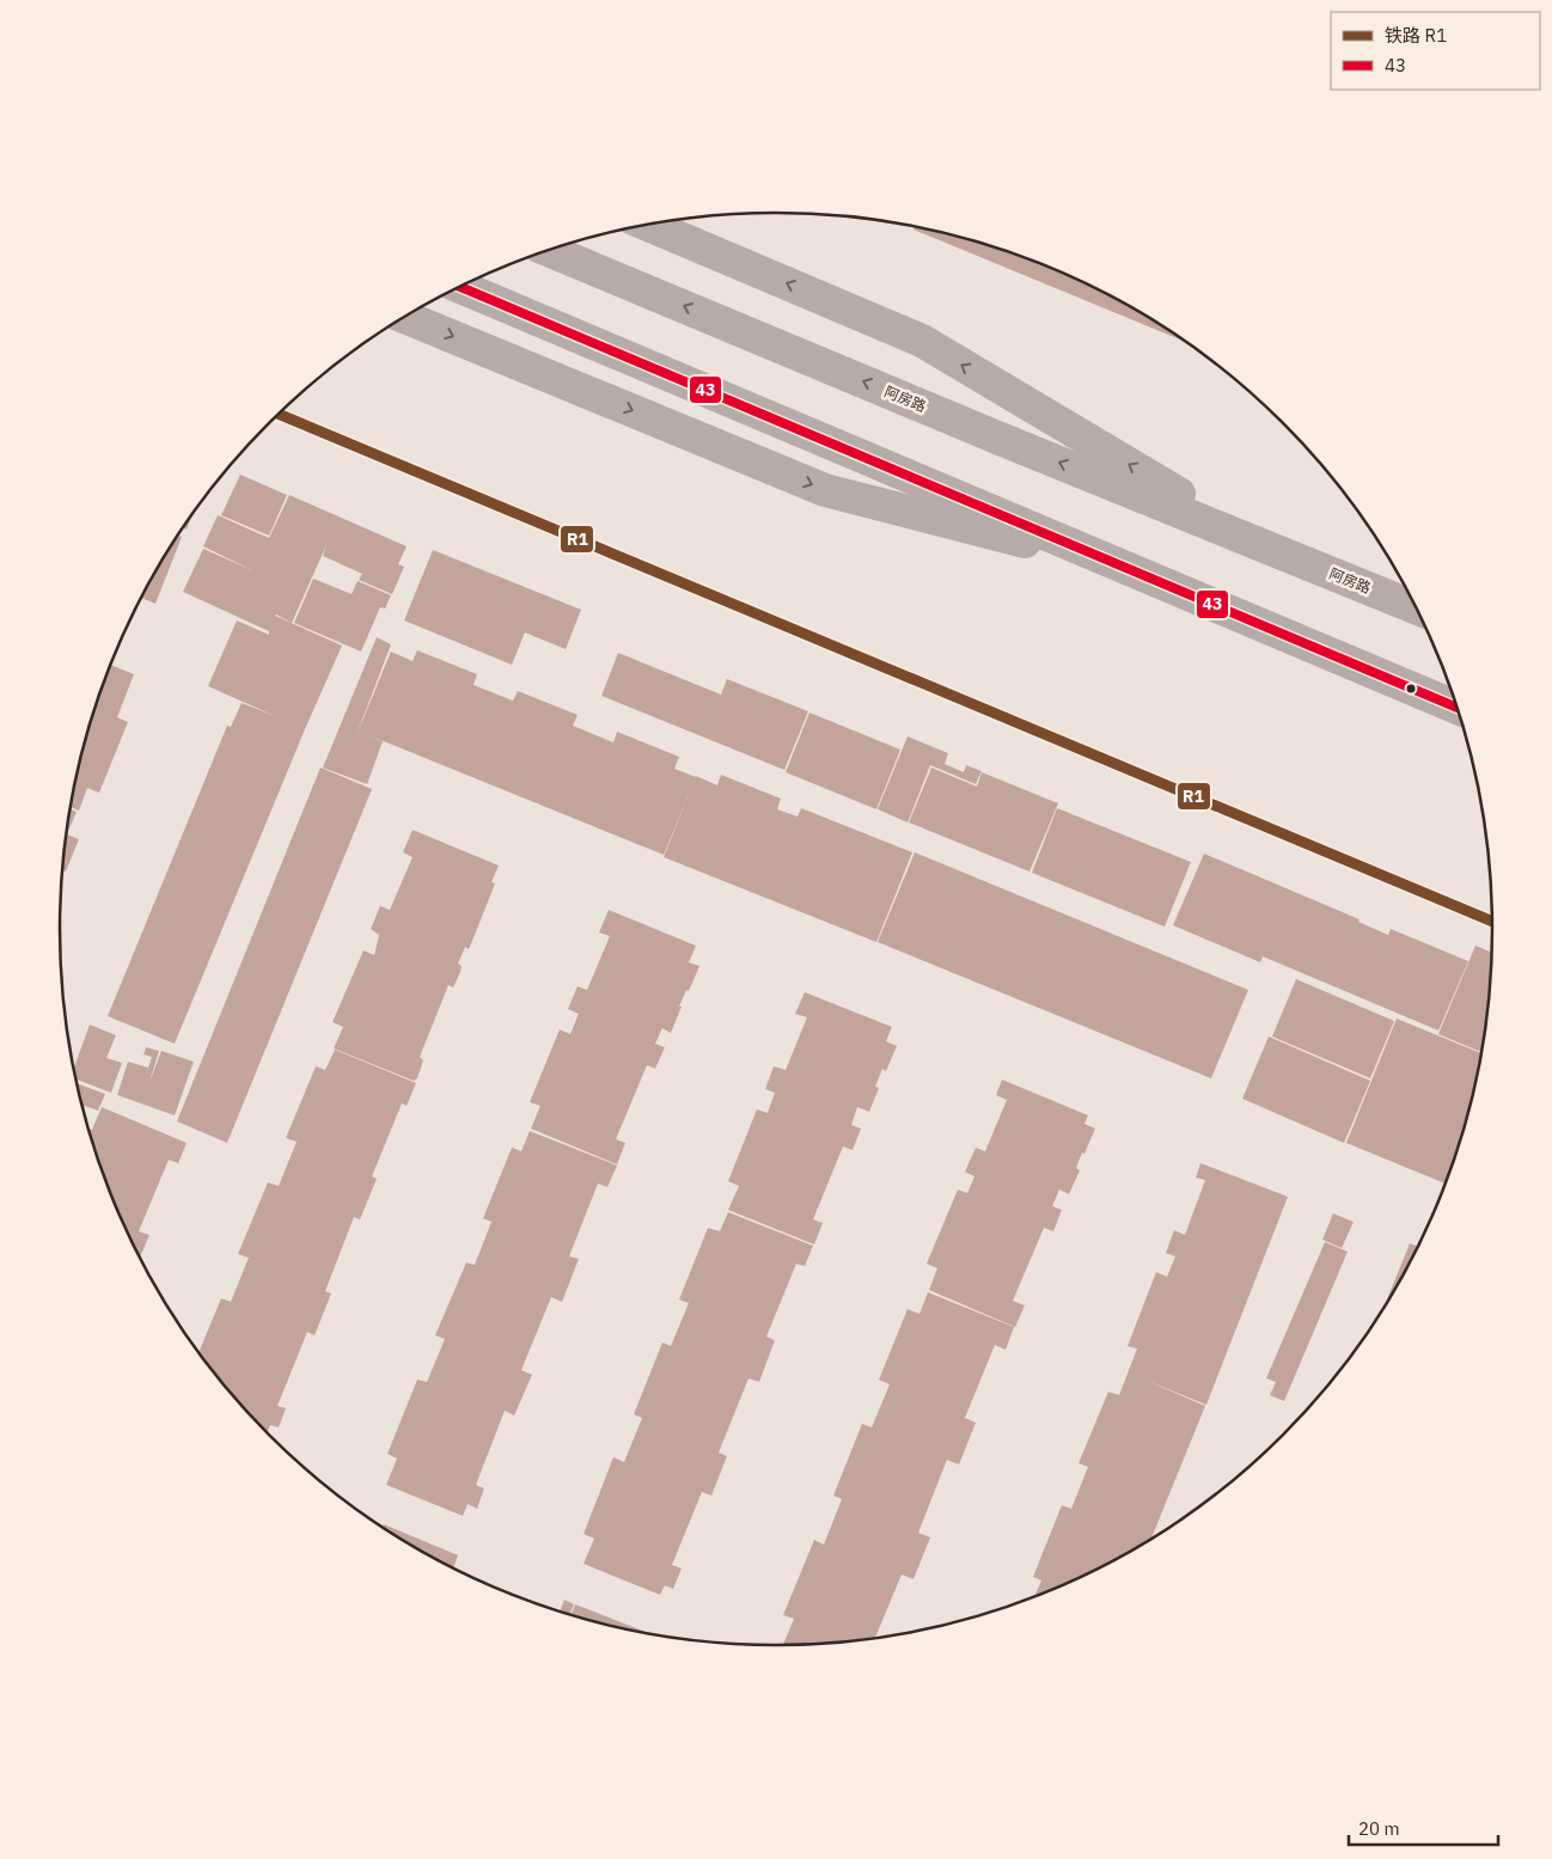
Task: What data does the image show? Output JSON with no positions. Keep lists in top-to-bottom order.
{
  "streets": {
    "main road": ["阿房路"]
  },
  "lines": ["transit line 43", "rail line R1"],
  "legend": ["铁路 R1", "43"],
  "scale_bar": "20 m"
}
